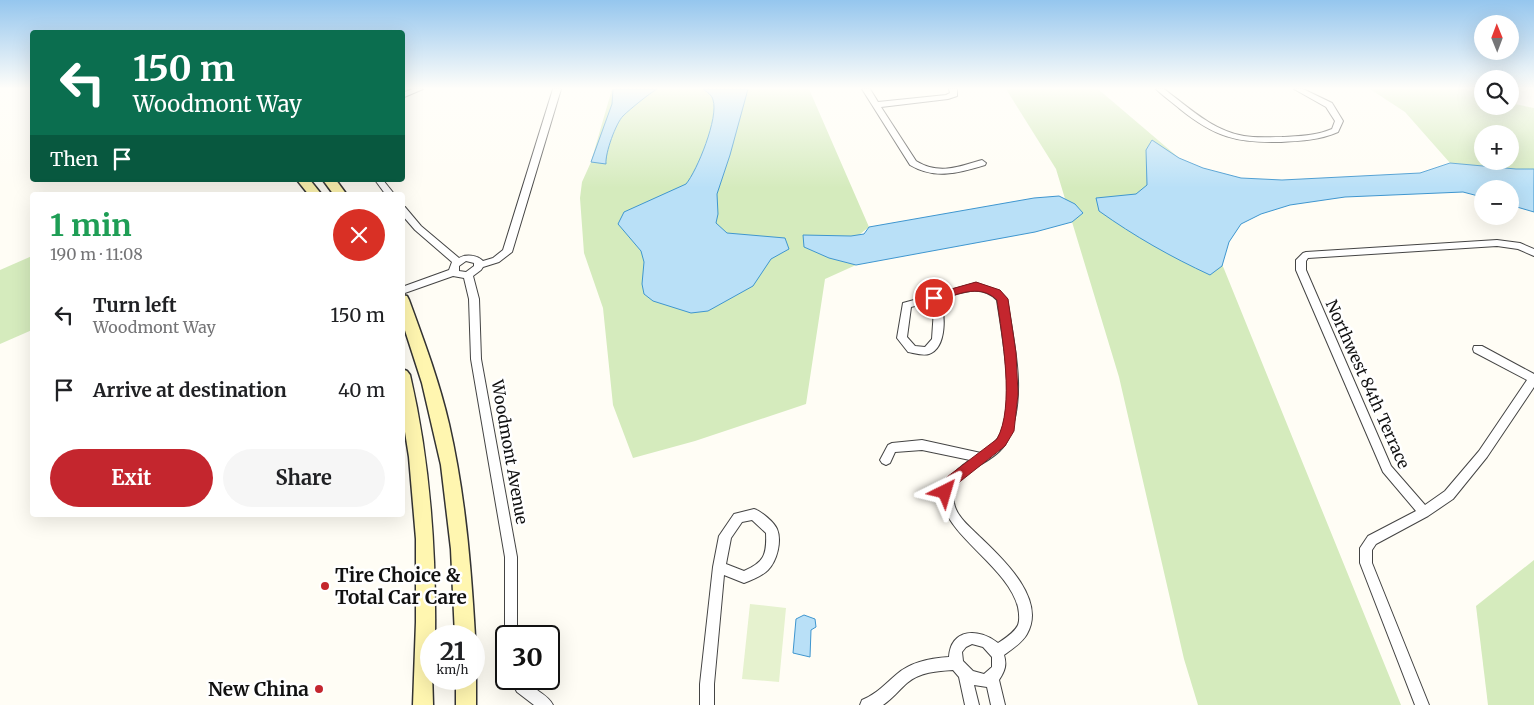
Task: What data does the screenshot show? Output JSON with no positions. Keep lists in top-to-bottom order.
{
  "streets": {
    "street": ["Northwest 84th Terrace", "Woodmont Avenue"]
  },
  "places": ["Tire Choice & Total Car Care", "New China"],
  "north": "top",
  "page": {
    "map_buttons": ["+", "−"],
    "turn": ["150 m", "Woodmont Way"],
    "then": "Then",
    "heading": ["1 min", "190 m · 11:08"],
    "list": [
      {
        "name": "Turn left",
        "note": "Woodmont Way",
        "value": "150 m"
      },
      {
        "name": "Arrive at destination",
        "value": "40 m"
      }
    ],
    "buttons": ["Exit", "Share"],
    "speed": "21 km/h",
    "limit": "30"
  }
}
